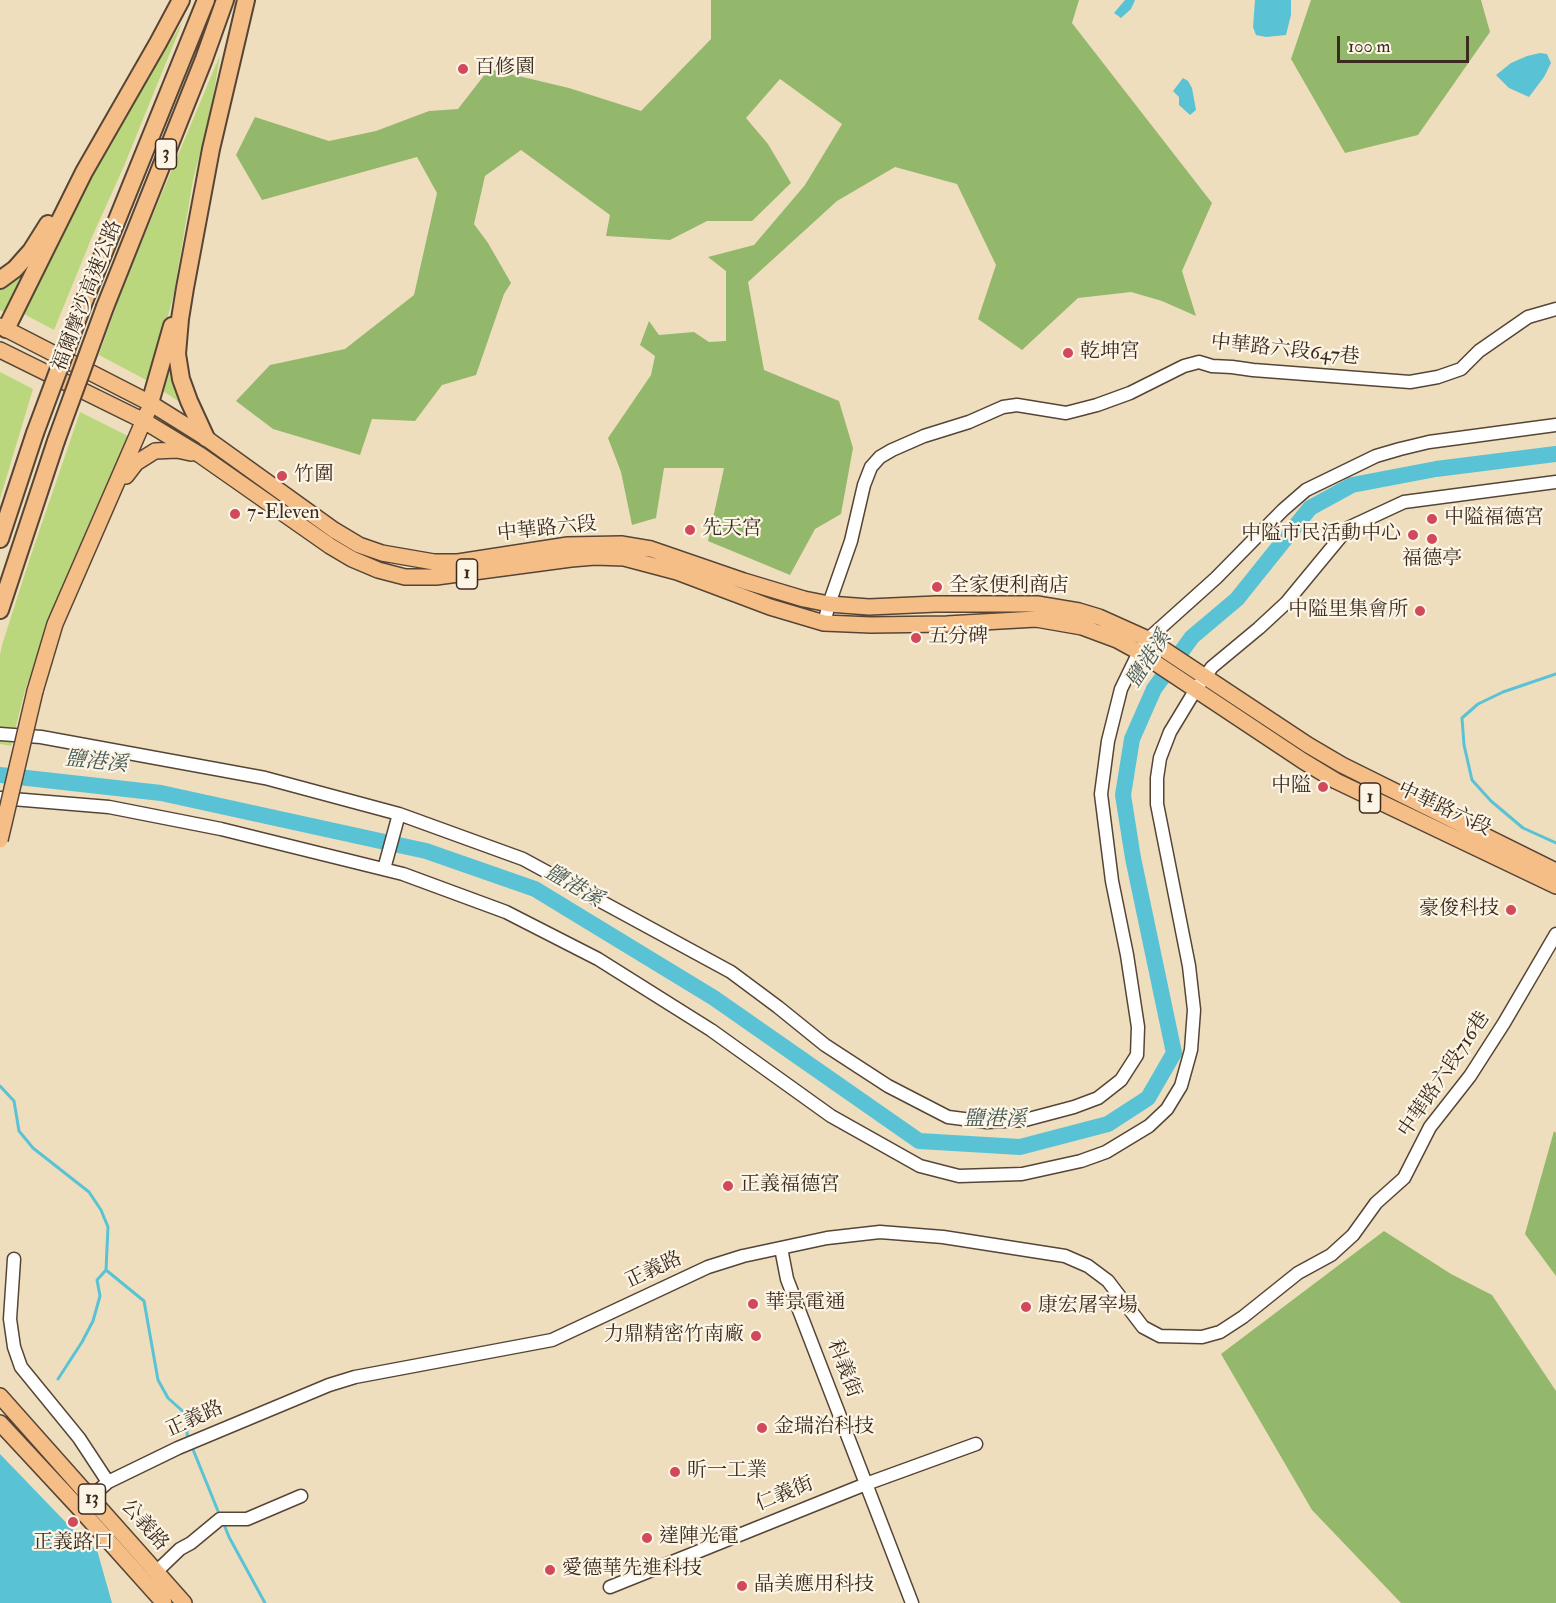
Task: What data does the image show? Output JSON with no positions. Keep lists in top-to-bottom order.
{
  "streets": {
    "highway": ["3", "福爾摩沙高速公路"],
    "main road": [
      "中華路六段",
      "1",
      "13",
      "公義路"
    ],
    "street": [
      "中華路六段647巷",
      "中華路六段716巷",
      "正義路",
      "科義街",
      "仁義街"
    ]
  },
  "crossings": [
    ["中華路六段647巷", "中華路六段"],
    ["中華路六段", "1"],
    ["中華路六段716巷", "正義路"],
    ["正義路", "科義街"],
    ["正義路", "公義路"],
    ["科義街", "仁義街"]
  ],
  "water": ["鹽港溪"],
  "places": [
    "百修園",
    "乾坤宮",
    "竹圍",
    "7-Eleven",
    "中隘福德宮",
    "先天宮",
    "中隘市民活動中心",
    "福德亭",
    "全家便利商店",
    "中隘里集會所",
    "五分碑",
    "中隘",
    "豪俊科技",
    "正義福德宮",
    "華景電通",
    "康宏屠宰場",
    "力鼎精密竹南廠",
    "金瑞治科技",
    "昕一工業",
    "正義路口",
    "達陣光電",
    "愛德華先進科技",
    "晶美應用科技"
  ],
  "scale_bar": "100 m"
}
